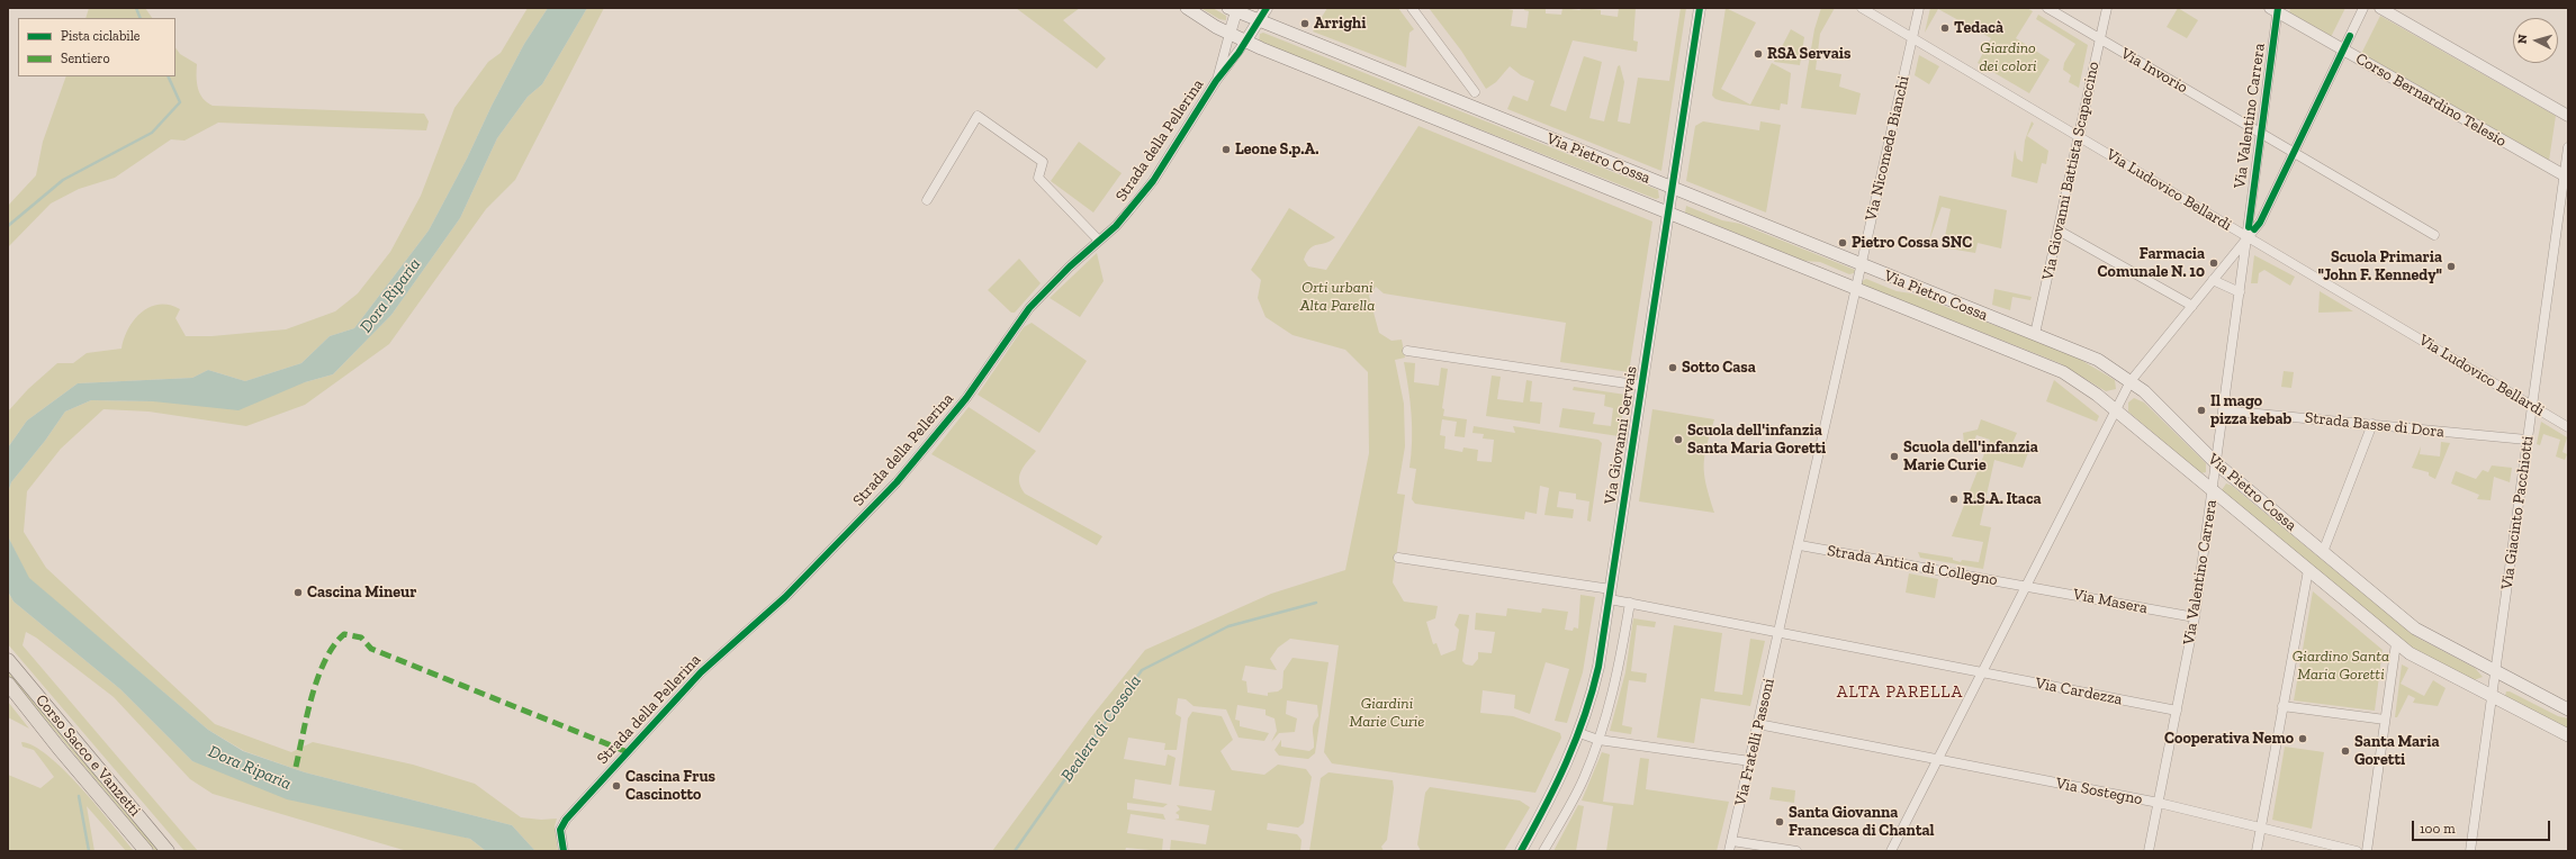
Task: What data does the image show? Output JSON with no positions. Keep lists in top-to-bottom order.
{
  "streets": {
    "main road": ["Via Pietro Cossa", "Corso Sacco e Vanzetti"],
    "street": [
      "Via Invorio",
      "Corso Bernardino Telesio",
      "Via Valentino Carrera",
      "Strada della Pellerina",
      "Via Nicomede Bianchi",
      "Via Giovanni Battista Scapaccino",
      "Via Ludovico Bellardi",
      "Strada Basse di Dora",
      "Via Giovanni Servais",
      "Via Giacinto Pacchiotti",
      "Strada Antica di Collegno",
      "Via Masera",
      "Via Cardezza",
      "Via Fratelli Passoni",
      "Via Sostegno"
    ]
  },
  "crossings": [
    ["Via Invorio", "Via Valentino Carrera"],
    ["Via Invorio", "Via Giovanni Battista Scapaccino"],
    ["Corso Bernardino Telesio", "Via Valentino Carrera"],
    ["Corso Bernardino Telesio", "Via Giacinto Pacchiotti"],
    ["Via Valentino Carrera", "Via Pietro Cossa"],
    ["Via Valentino Carrera", "Via Ludovico Bellardi"],
    ["Via Valentino Carrera", "Strada Basse di Dora"],
    ["Via Valentino Carrera", "Via Masera"],
    ["Via Valentino Carrera", "Via Cardezza"],
    ["Via Valentino Carrera", "Via Sostegno"],
    ["Strada della Pellerina", "Via Pietro Cossa"],
    ["Via Nicomede Bianchi", "Via Pietro Cossa"],
    ["Via Nicomede Bianchi", "Via Ludovico Bellardi"],
    ["Via Pietro Cossa", "Via Giovanni Battista Scapaccino"],
    ["Via Pietro Cossa", "Via Giovanni Servais"],
    ["Via Pietro Cossa", "Via Giacinto Pacchiotti"],
    ["Via Giovanni Battista Scapaccino", "Via Ludovico Bellardi"],
    ["Via Ludovico Bellardi", "Via Giacinto Pacchiotti"],
    ["Strada Basse di Dora", "Via Giacinto Pacchiotti"],
    ["Strada Antica di Collegno", "Via Masera"]
  ],
  "districts": ["ALTA PARELLA"],
  "water": ["Dora Riparia", "Bealera di Cossola"],
  "parks": [
    "Giardino dei colori",
    "Orti urbani Alta Parella",
    "Giardino Santa Maria Goretti",
    "Giardini Marie Curie"
  ],
  "places": [
    "Arrighi",
    "Tedacà",
    "RSA Servais",
    "Leone S.p.A.",
    "Pietro Cossa SNC",
    "Farmacia Comunale N. 10",
    "Scuola Primaria \"John F. Kennedy\"",
    "Sotto Casa",
    "Il mago pizza kebab",
    "Scuola dell'infanzia Santa Maria Goretti",
    "Scuola dell'infanzia Marie Curie",
    "R.S.A. Itaca",
    "Cascina Mineur",
    "Cooperativa Nemo",
    "Santa Maria Goretti",
    "Cascina Frus Cascinotto",
    "Santa Giovanna Francesca di Chantal"
  ],
  "legend": ["Pista ciclabile", "Sentiero"],
  "scale_bar": "100 m",
  "north": "left"
}
